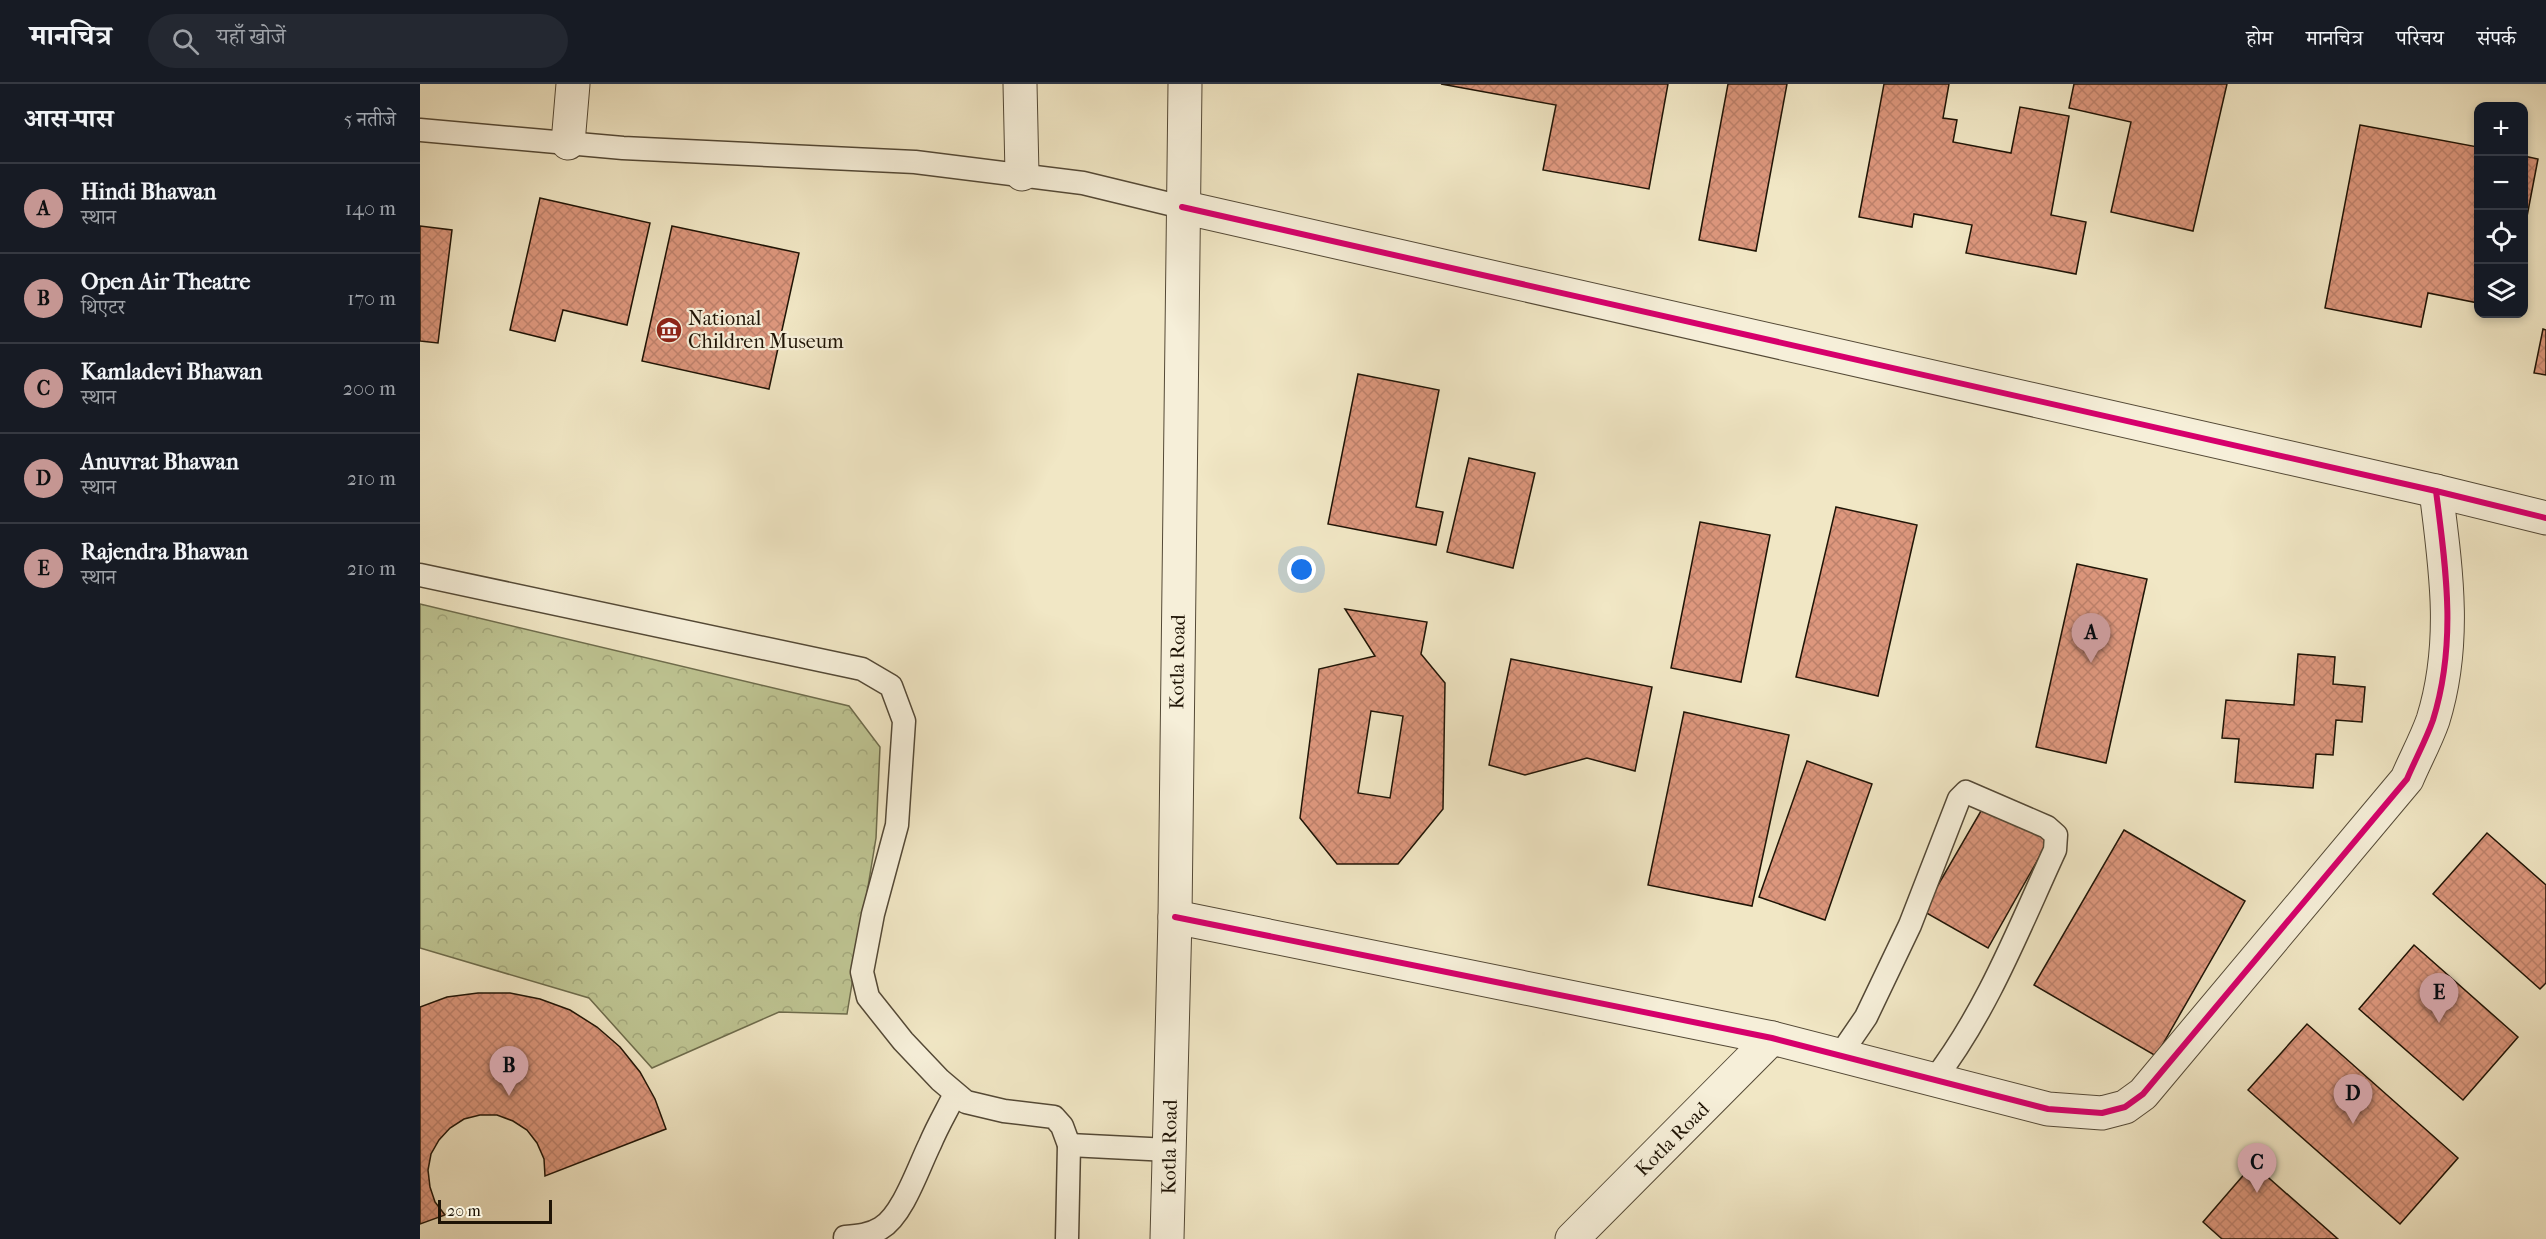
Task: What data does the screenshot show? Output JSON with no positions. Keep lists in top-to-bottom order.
{
  "streets": {
    "street": ["Kotla Road"]
  },
  "places": {
    "museum": ["National Children Museum"]
  },
  "scale_bar": "20 m",
  "page": {
    "header": "मानचित्र",
    "search": "यहाँ खोजें",
    "nav": [
      "होम",
      "मानचित्र",
      "परिचय",
      "संपर्क"
    ],
    "heading": ["आस-पास", "5 नतीजे"],
    "map_buttons": ["+", "−"],
    "list": [
      {
        "mark": "A",
        "name": "Hindi Bhawan",
        "note": "स्थान",
        "value": "140 m"
      },
      {
        "mark": "B",
        "name": "Open Air Theatre",
        "note": "थिएटर",
        "value": "170 m"
      },
      {
        "mark": "C",
        "name": "Kamladevi Bhawan",
        "note": "स्थान",
        "value": "200 m"
      },
      {
        "mark": "D",
        "name": "Anuvrat Bhawan",
        "note": "स्थान",
        "value": "210 m"
      },
      {
        "mark": "E",
        "name": "Rajendra Bhawan",
        "note": "स्थान",
        "value": "210 m"
      }
    ],
    "pins": [
      "A",
      "E",
      "B",
      "D",
      "C"
    ],
    "scale": "20 m"
  }
}
